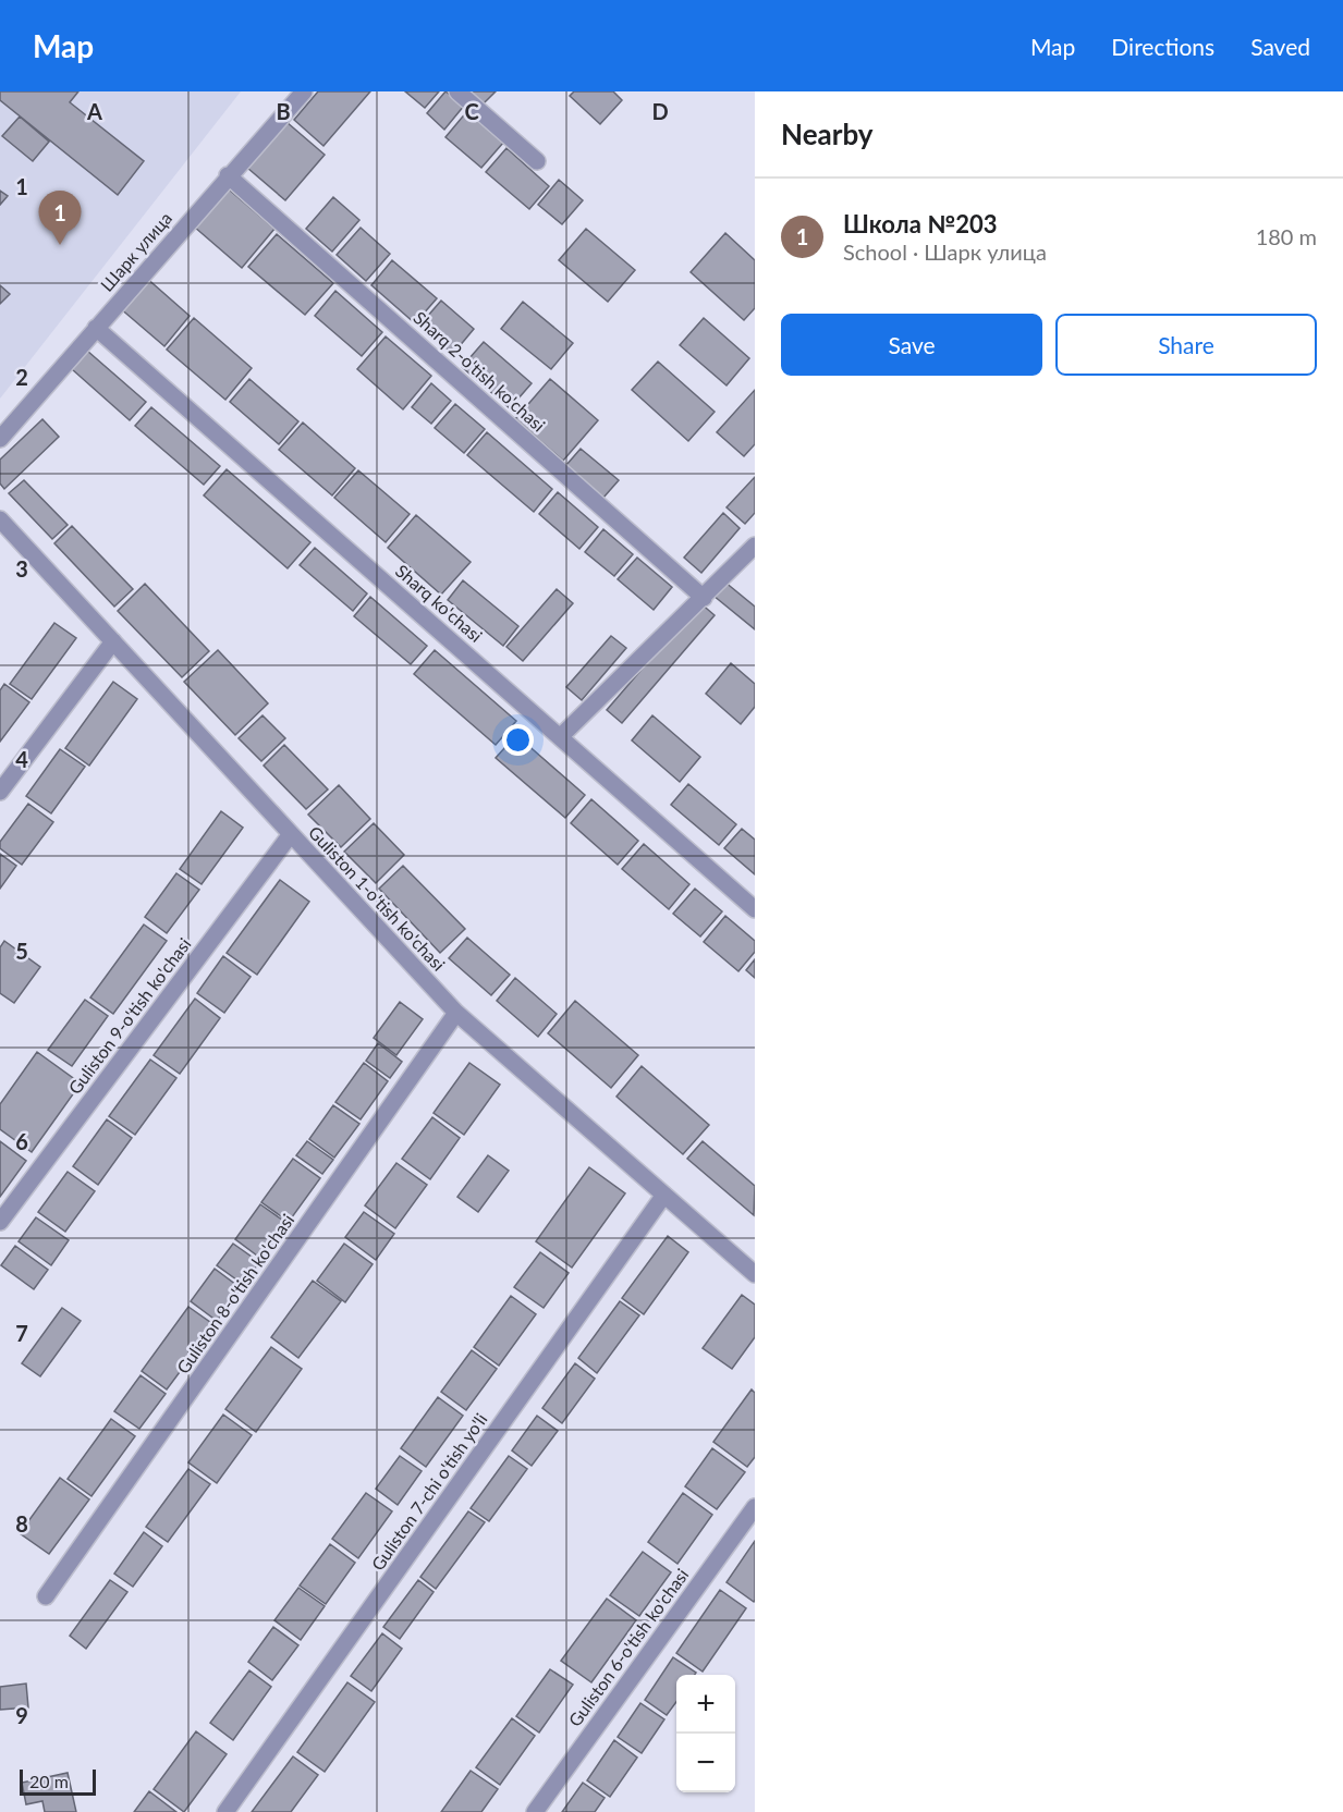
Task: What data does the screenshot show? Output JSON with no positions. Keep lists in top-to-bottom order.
{
  "streets": {
    "street": [
      "Шарк улица",
      "Sharq 2-o'tish ko'chasi",
      "Sharq ko'chasi",
      "Guliston 1-o'tish ko'chasi",
      "Guliston 9-o'tish ko'chasi",
      "Guliston 8-o'tish ko'chasi",
      "Guliston 7-chi o'tish yo'li",
      "Guliston 6-o'tish ko'chasi"
    ]
  },
  "crossings": [
    ["Шарк улица", "Sharq 2-o'tish ko'chasi"],
    ["Шарк улица", "Sharq ko'chasi"],
    ["Guliston 1-o'tish ko'chasi", "Guliston 9-o'tish ko'chasi"],
    ["Guliston 1-o'tish ko'chasi", "Guliston 8-o'tish ko'chasi"],
    ["Guliston 1-o'tish ko'chasi", "Guliston 7-chi o'tish yo'li"]
  ],
  "scale_bar": "20 m",
  "page": {
    "header": "Map",
    "nav": ["Map", "Directions", "Saved"],
    "heading": "Nearby",
    "list": [
      {
        "mark": "1",
        "name": "Школа №203",
        "note": "School · Шарк улица",
        "value": "180 m"
      }
    ],
    "pins": "1",
    "buttons": ["Save", "Share"],
    "map_buttons": ["+", "−"],
    "scale": "20 m"
  },
  "grid": {
    "columns": [
      "A",
      "B",
      "C",
      "D"
    ],
    "rows": [
      "1",
      "2",
      "3",
      "4",
      "5",
      "6",
      "7",
      "8",
      "9"
    ]
  }
}
